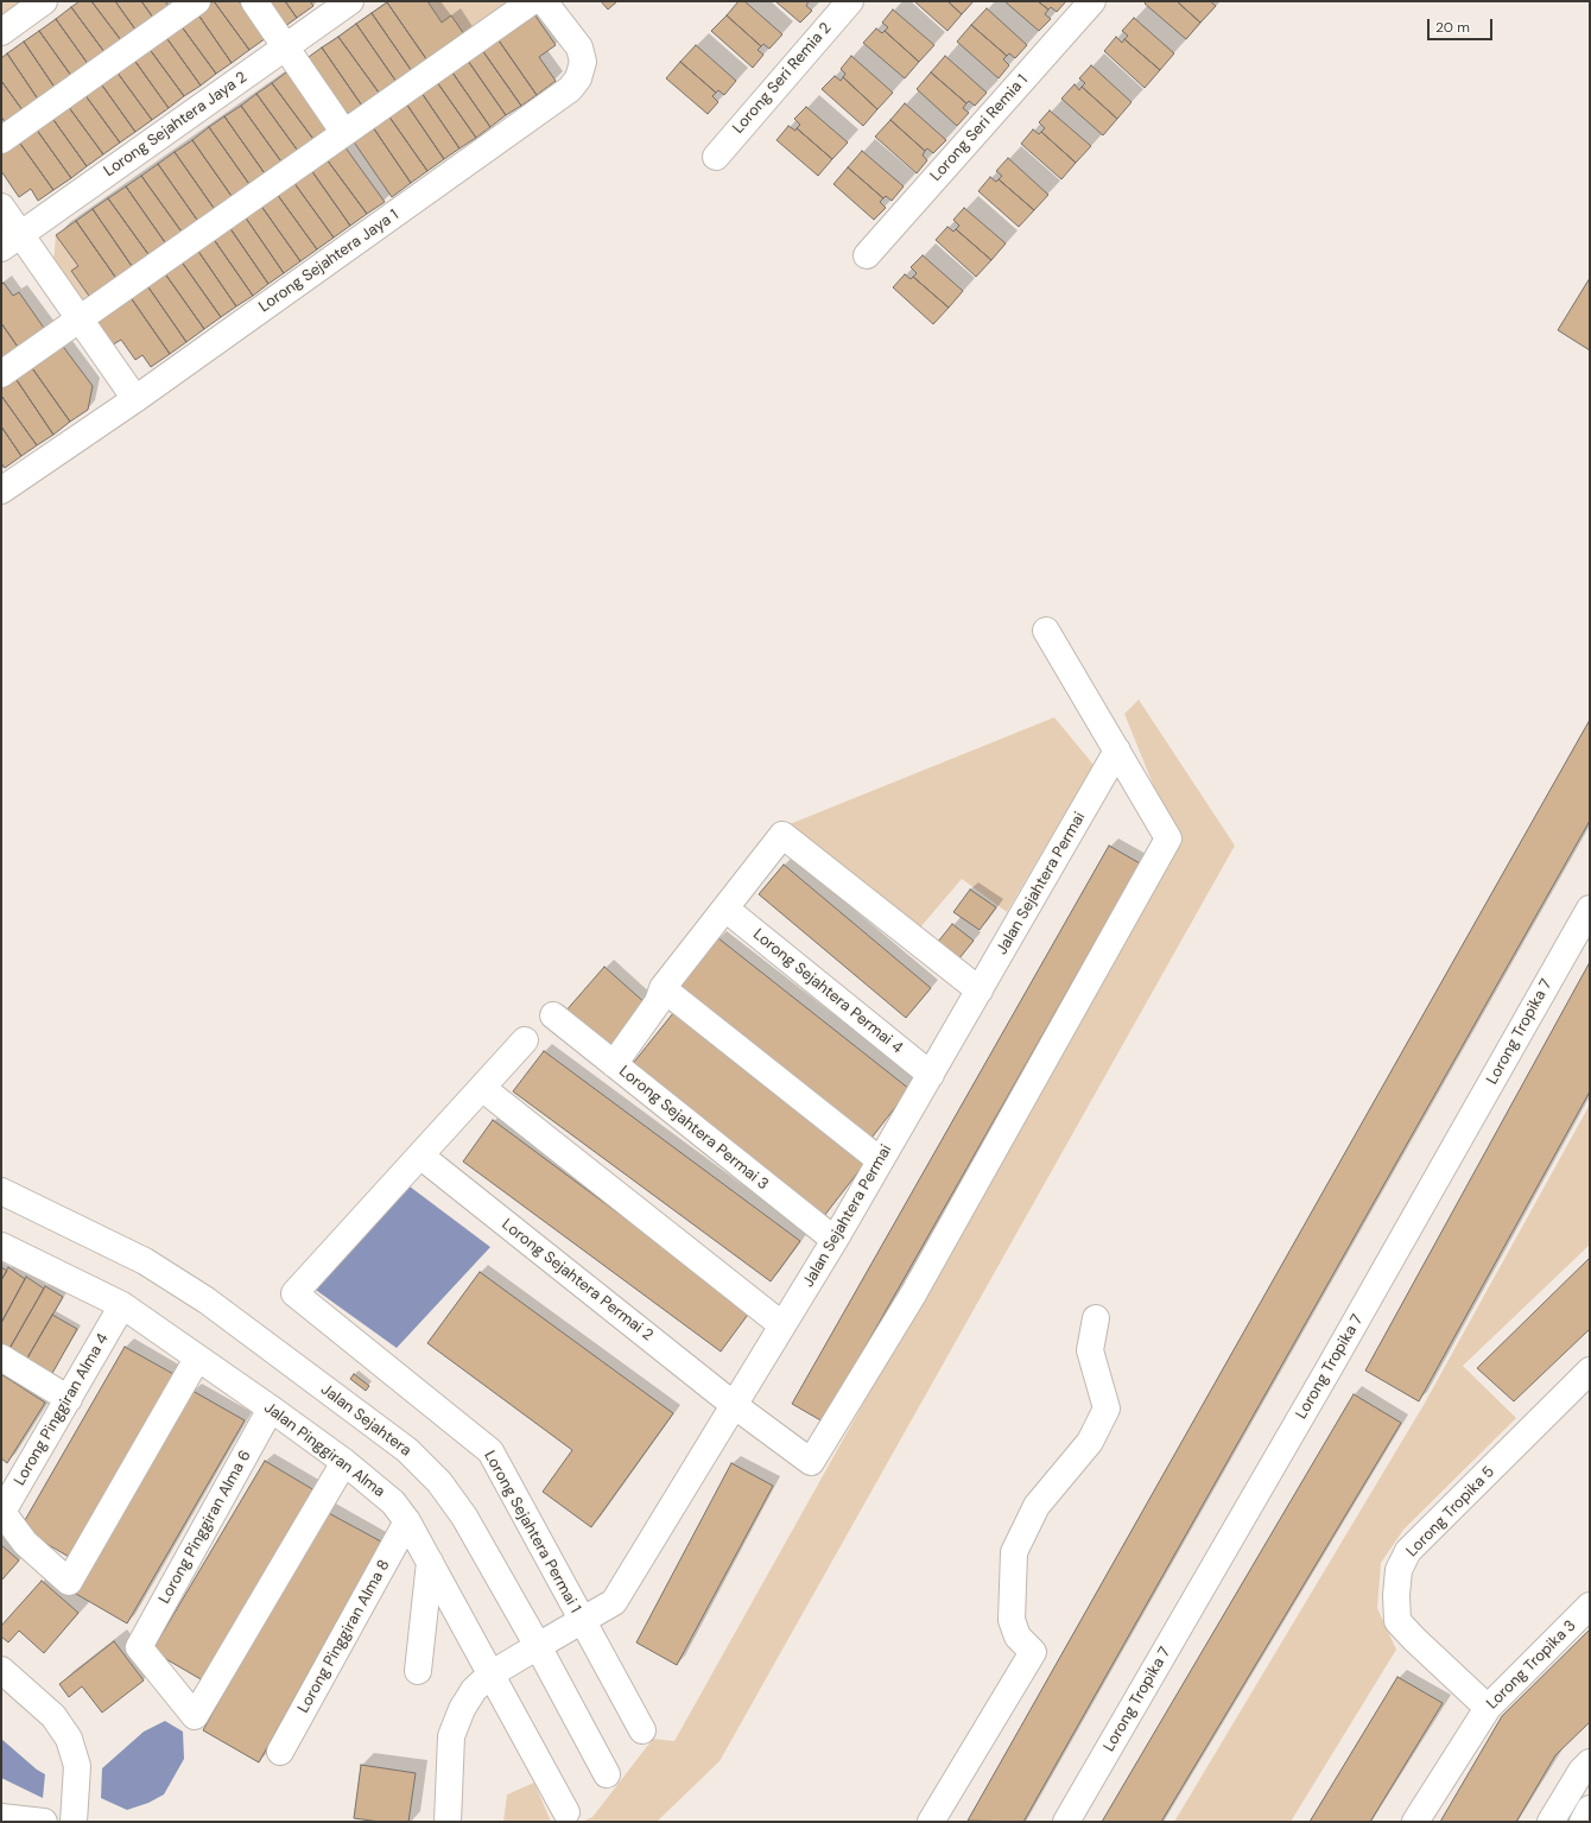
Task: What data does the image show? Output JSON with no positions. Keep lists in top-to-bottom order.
{
  "streets": {
    "street": [
      "Lorong Seri Remia 2",
      "Lorong Sejahtera Jaya 2",
      "Lorong Seri Remia 1",
      "Lorong Sejahtera Jaya 1",
      "Jalan Sejahtera Permai",
      "Lorong Sejahtera Permai 4",
      "Lorong Tropika 7",
      "Lorong Sejahtera Permai 3",
      "Lorong Sejahtera Permai 2",
      "Lorong Pinggiran Alma 4",
      "Jalan Sejahtera",
      "Jalan Pinggiran Alma",
      "Lorong Tropika 5",
      "Lorong Pinggiran Alma 6",
      "Lorong Sejahtera Permai 1",
      "Lorong Pinggiran Alma 8",
      "Lorong Tropika 3"
    ]
  },
  "crossings": [
    ["Jalan Sejahtera Permai", "Lorong Sejahtera Permai 4"],
    ["Jalan Sejahtera Permai", "Lorong Sejahtera Permai 3"],
    ["Jalan Sejahtera Permai", "Lorong Sejahtera Permai 2"],
    ["Jalan Sejahtera Permai", "Jalan Sejahtera"],
    ["Jalan Sejahtera Permai", "Jalan Pinggiran Alma"],
    ["Jalan Sejahtera Permai", "Lorong Sejahtera Permai 1"],
    ["Lorong Sejahtera Permai 2", "Lorong Sejahtera Permai 1"],
    ["Lorong Pinggiran Alma 4", "Jalan Pinggiran Alma"],
    ["Jalan Pinggiran Alma", "Lorong Pinggiran Alma 6"],
    ["Jalan Pinggiran Alma", "Lorong Pinggiran Alma 8"],
    ["Lorong Tropika 5", "Lorong Tropika 3"]
  ],
  "scale_bar": "20 m"
}
